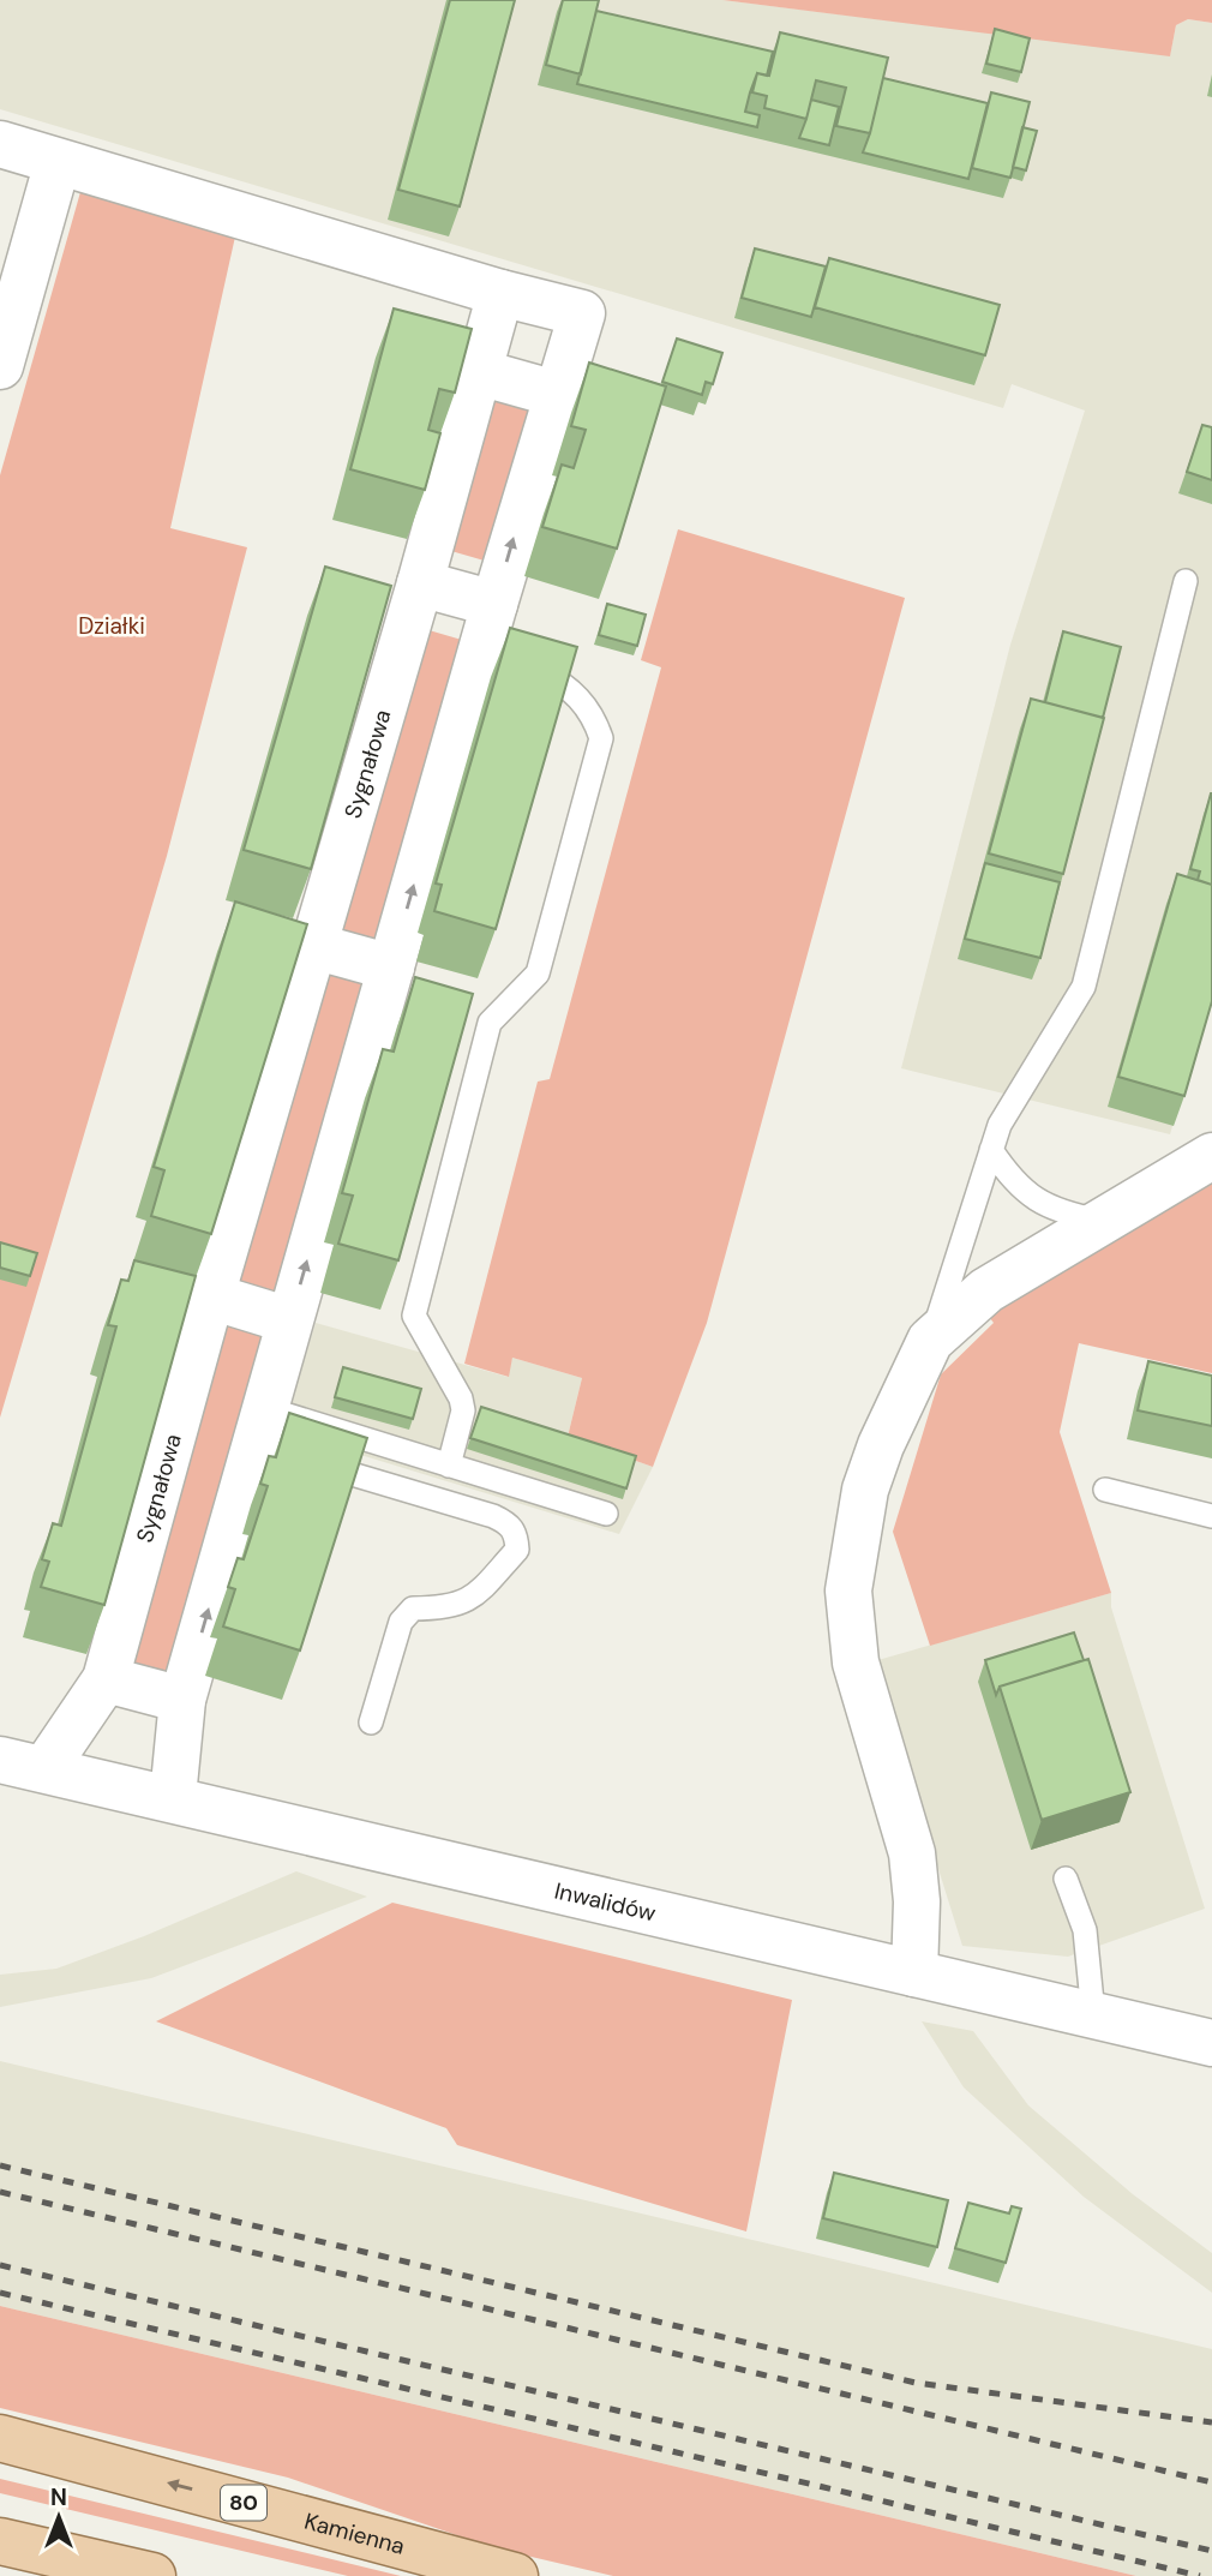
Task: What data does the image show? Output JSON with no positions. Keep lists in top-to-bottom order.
{
  "streets": {
    "main road": ["80", "Kamienna"],
    "street": ["Sygnałowa", "Inwalidów"]
  },
  "crossings": [
    ["Sygnałowa", "Inwalidów"]
  ],
  "one_way": ["Kamienna"],
  "parks": ["Działki"],
  "north": "top"
}
